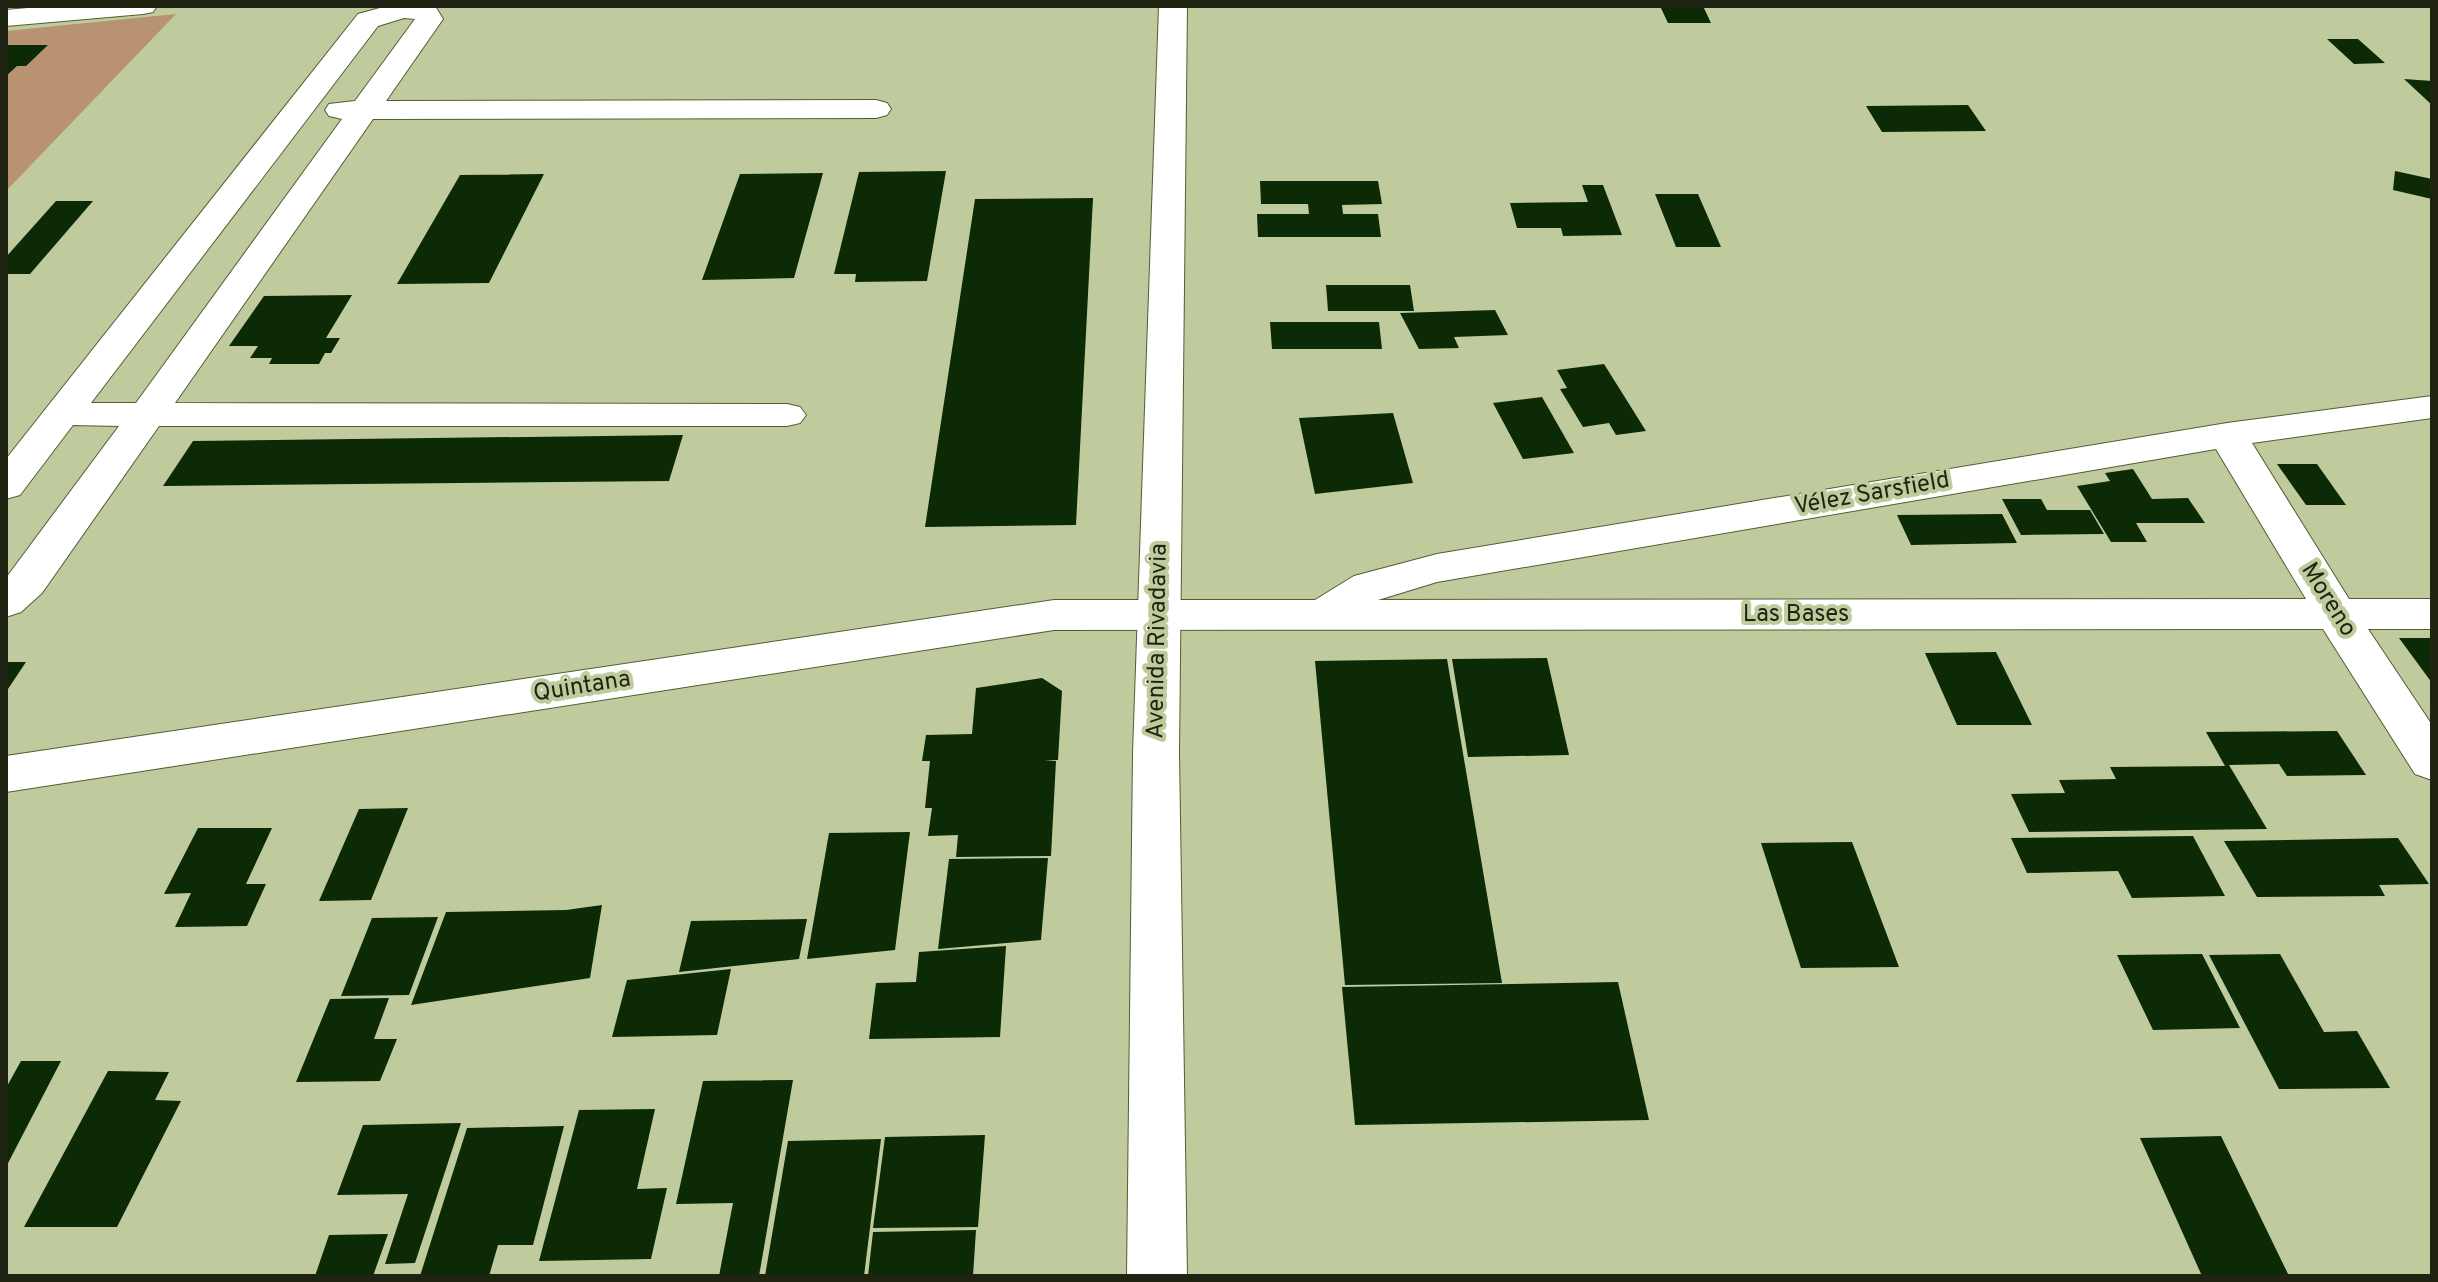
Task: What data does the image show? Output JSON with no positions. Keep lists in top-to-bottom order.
{
  "streets": {
    "street": [
      "Vélez Sarsfield",
      "Moreno",
      "Las Bases",
      "Avenida Rivadavia",
      "Quintana"
    ]
  },
  "crossings": [
    ["Vélez Sarsfield", "Moreno"],
    ["Vélez Sarsfield", "Las Bases"],
    ["Moreno", "Las Bases"],
    ["Las Bases", "Avenida Rivadavia"],
    ["Las Bases", "Quintana"],
    ["Avenida Rivadavia", "Quintana"]
  ]
}
